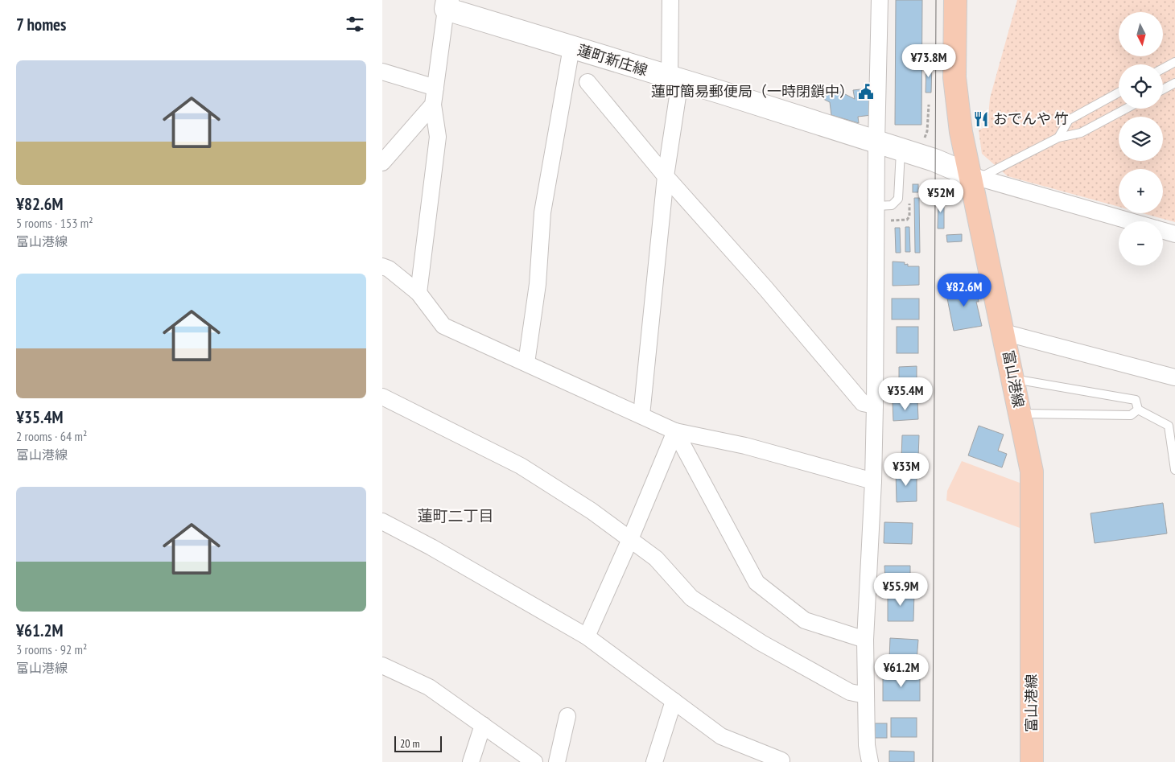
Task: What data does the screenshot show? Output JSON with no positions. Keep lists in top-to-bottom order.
{
  "streets": {
    "main road": ["蓮町新庄線", "富山港線"]
  },
  "crossings": [
    ["蓮町新庄線", "富山港線"]
  ],
  "districts": ["蓮町二丁目"],
  "places": {
    "public building": ["蓮町簡易郵便局（一時閉鎖中）"],
    "restaurant": ["おでんや 竹"]
  },
  "scale_bar": "20 m",
  "north": "bottom",
  "page": {
    "heading": "7 homes",
    "map_buttons": ["+", "−"],
    "price": [
      "¥73.8M",
      "¥52M",
      "¥82.6M",
      "¥35.4M",
      "¥33M",
      "¥55.9M",
      "¥61.2M"
    ],
    "list": [
      {
        "name": "¥82.6M",
        "note": "5 rooms · 153 m² · 富山港線"
      },
      {
        "name": "¥35.4M",
        "note": "2 rooms · 64 m² · 富山港線"
      },
      {
        "name": "¥61.2M",
        "note": "3 rooms · 92 m² · 富山港線"
      }
    ],
    "scale": "20 m"
  }
}
